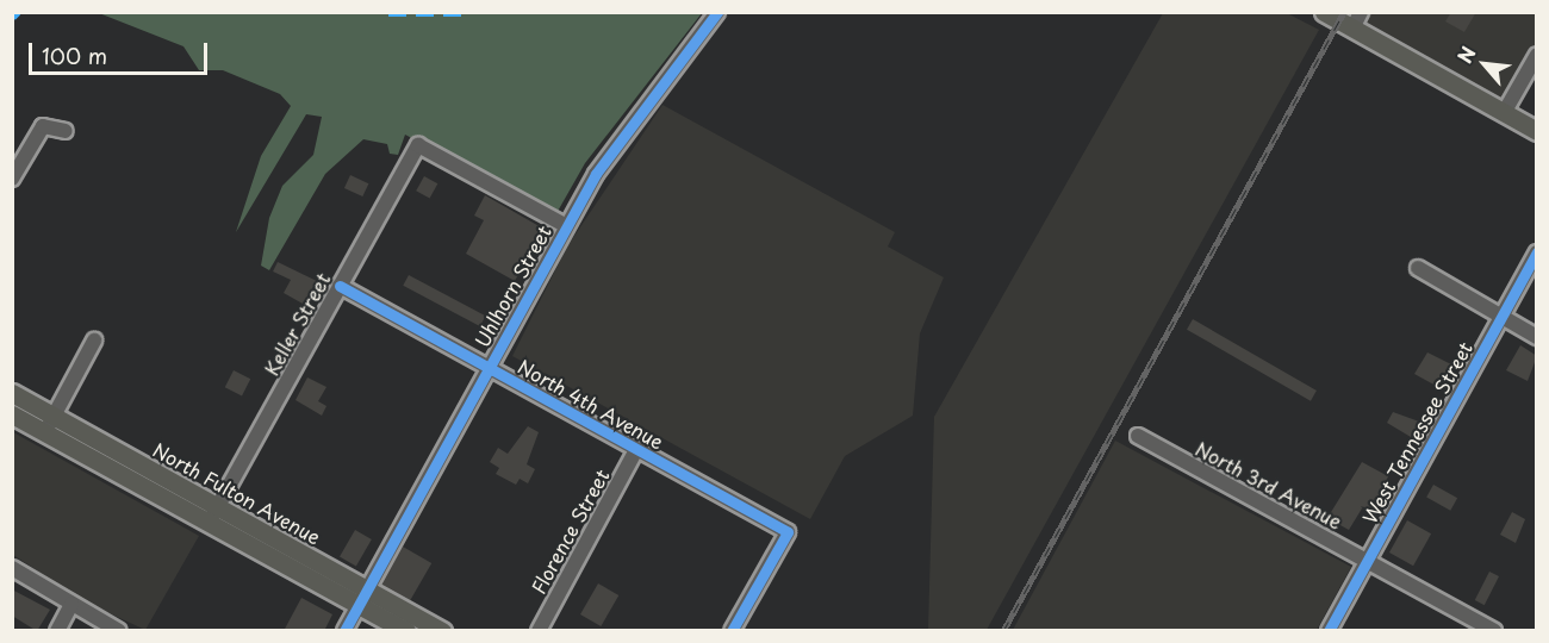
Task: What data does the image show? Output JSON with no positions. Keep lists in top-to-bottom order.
{
  "streets": {
    "main road": ["North Fulton Avenue"],
    "street": [
      "Uhlhorn Street",
      "Keller Street",
      "North 4th Avenue",
      "West Tennessee Street",
      "North 3rd Avenue",
      "Florence Street"
    ]
  },
  "crossings": [
    ["Uhlhorn Street", "Keller Street"],
    ["Uhlhorn Street", "North 4th Avenue"],
    ["Uhlhorn Street", "North Fulton Avenue"],
    ["Keller Street", "North 4th Avenue"],
    ["Keller Street", "North Fulton Avenue"],
    ["North 4th Avenue", "Florence Street"],
    ["West Tennessee Street", "North 3rd Avenue"]
  ],
  "scale_bar": "100 m",
  "north": "top left"
}
